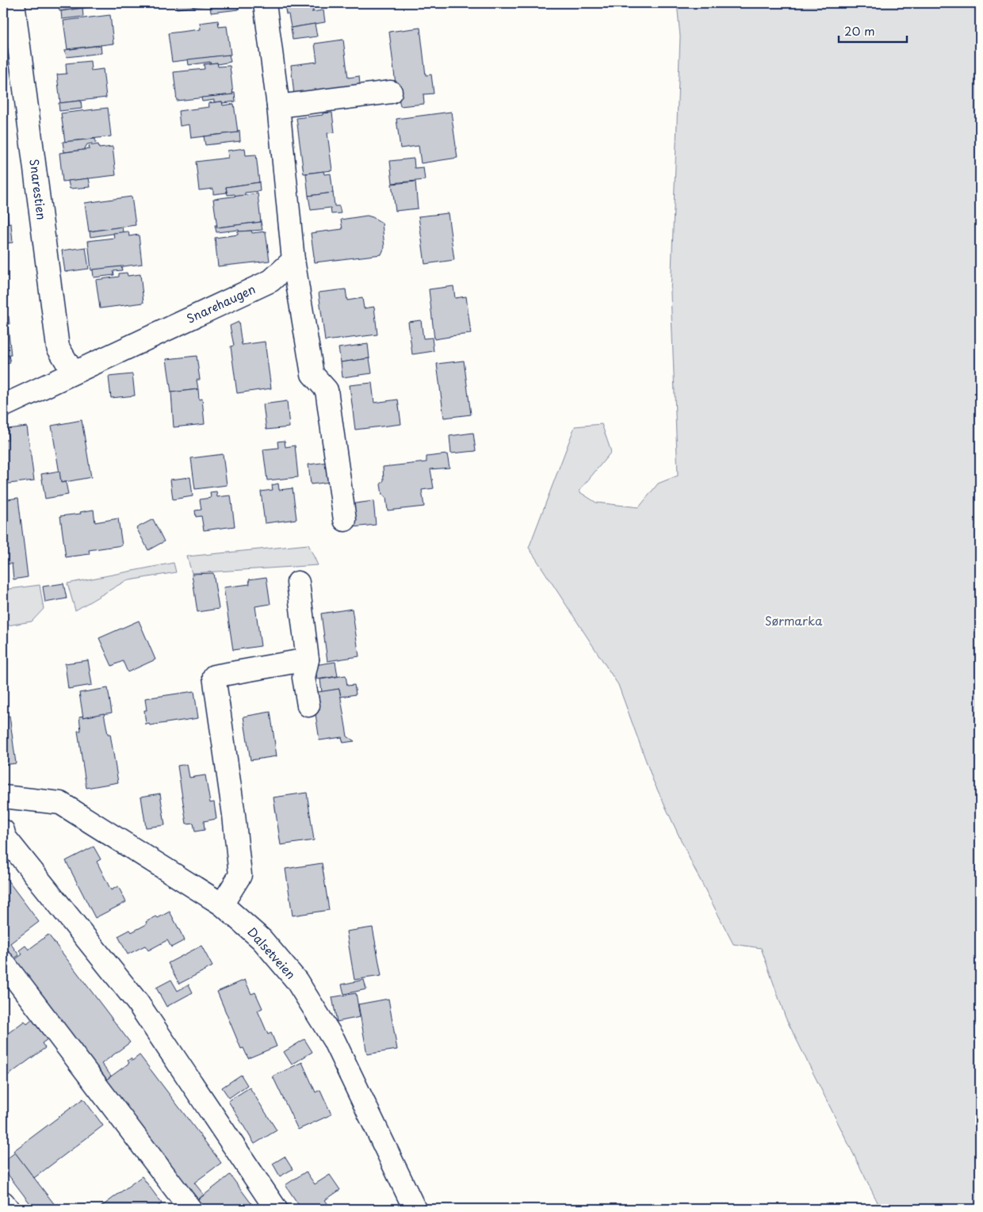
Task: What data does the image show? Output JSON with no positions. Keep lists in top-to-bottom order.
{
  "streets": {
    "street": ["Snarestien", "Snarehaugen", "Dalsetveien"]
  },
  "crossings": [
    ["Snarestien", "Snarehaugen"]
  ],
  "parks": ["Sørmarka"],
  "scale_bar": "20 m"
}
